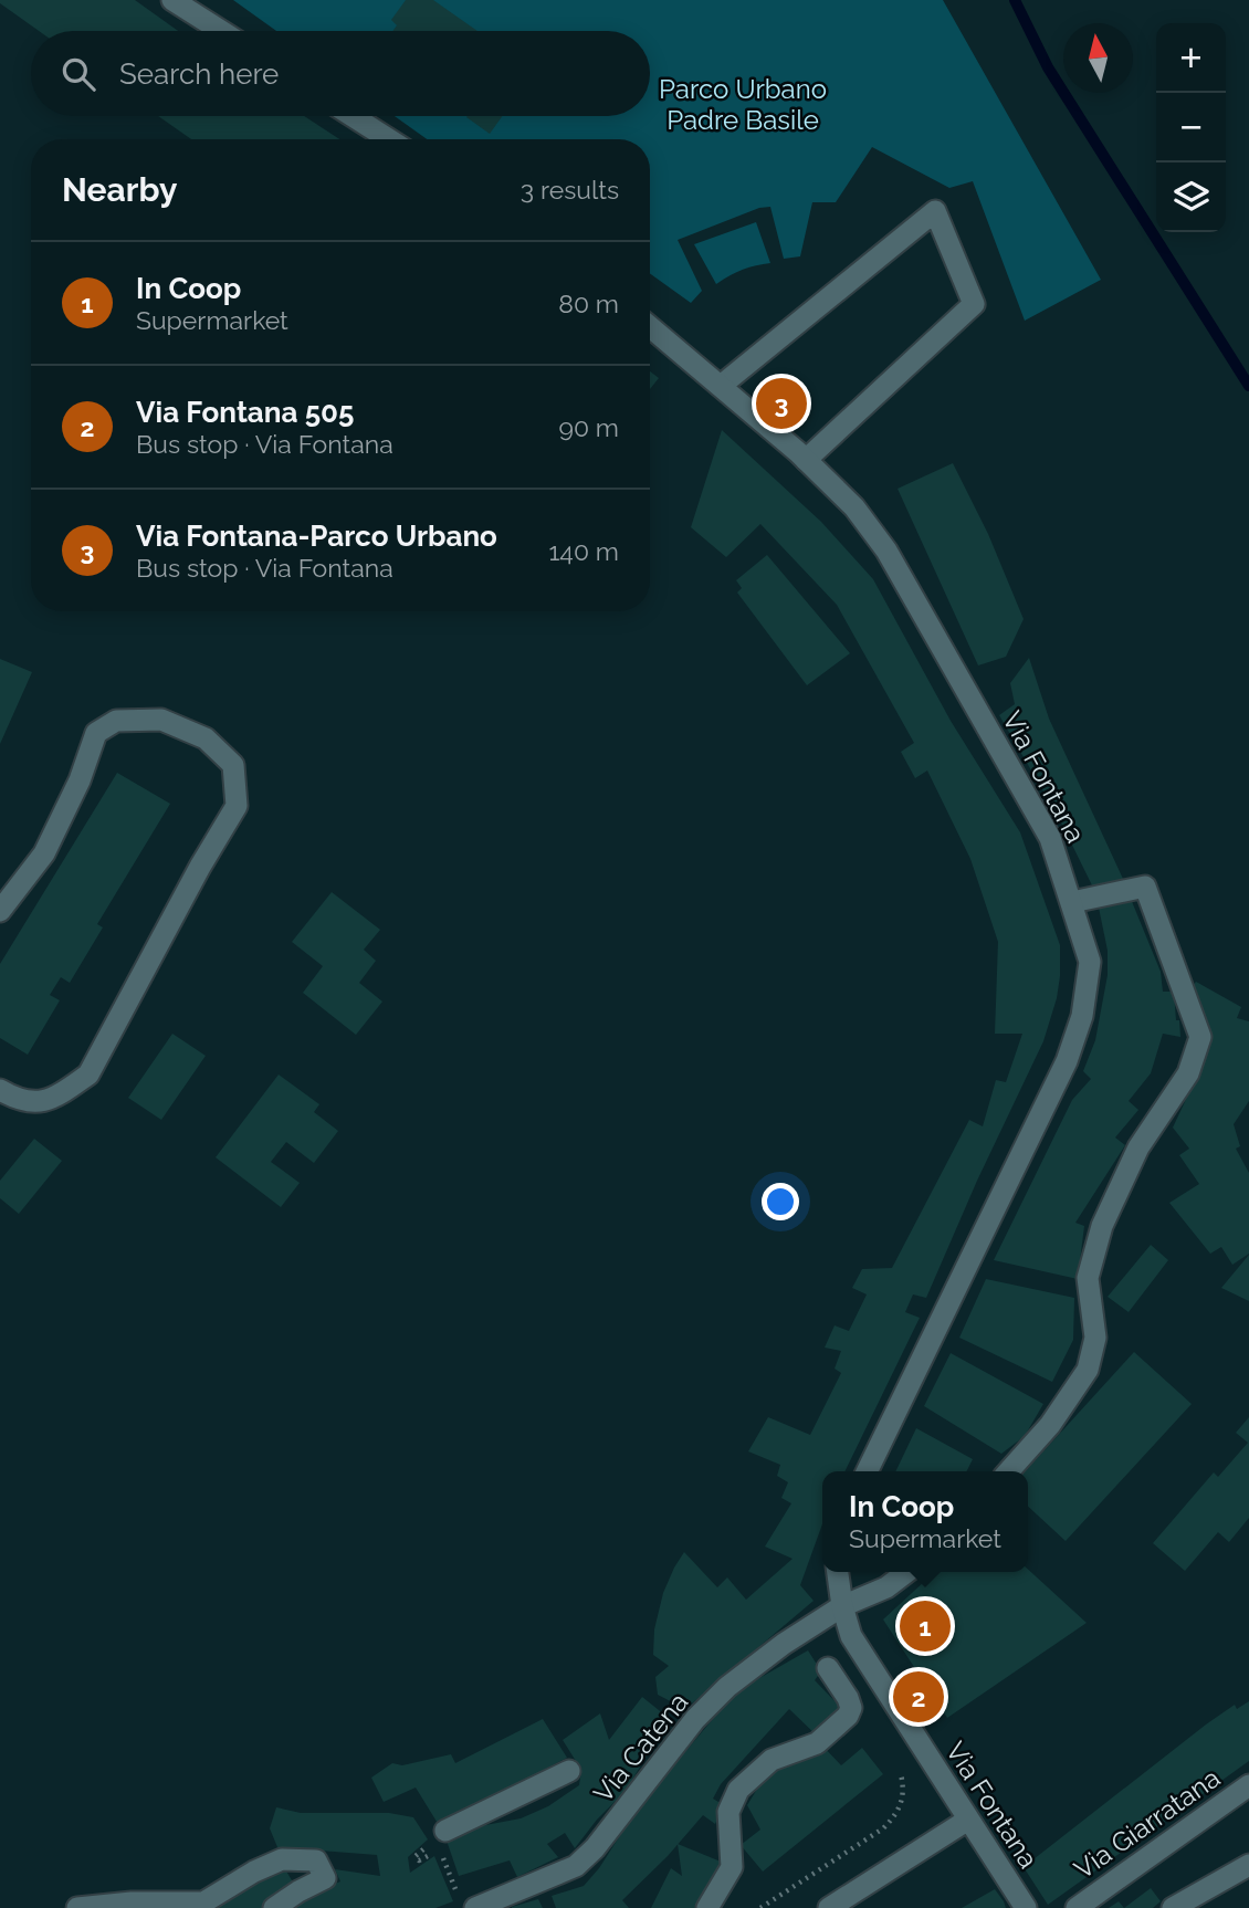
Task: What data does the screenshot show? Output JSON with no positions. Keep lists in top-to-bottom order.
{
  "streets": {
    "street": ["Via Fontana", "Via Catena", "Via Giarratana"]
  },
  "crossings": [
    ["Via Fontana", "Via Catena"]
  ],
  "parks": ["Parco Urbano Padre Basile"],
  "north": "top",
  "page": {
    "map_buttons": ["+", "−"],
    "search": "Search here",
    "heading": ["Nearby", "3 results"],
    "list": [
      {
        "mark": "1",
        "name": "In Coop",
        "note": "Supermarket",
        "value": "80 m"
      },
      {
        "mark": "2",
        "name": "Via Fontana 505",
        "note": "Bus stop · Via Fontana",
        "value": "90 m"
      },
      {
        "mark": "3",
        "name": "Via Fontana-Parco Urbano",
        "note": "Bus stop · Via Fontana",
        "value": "140 m"
      }
    ],
    "pins": ["3", "1", "2"],
    "popup": ["In Coop", "Supermarket"]
  }
}
